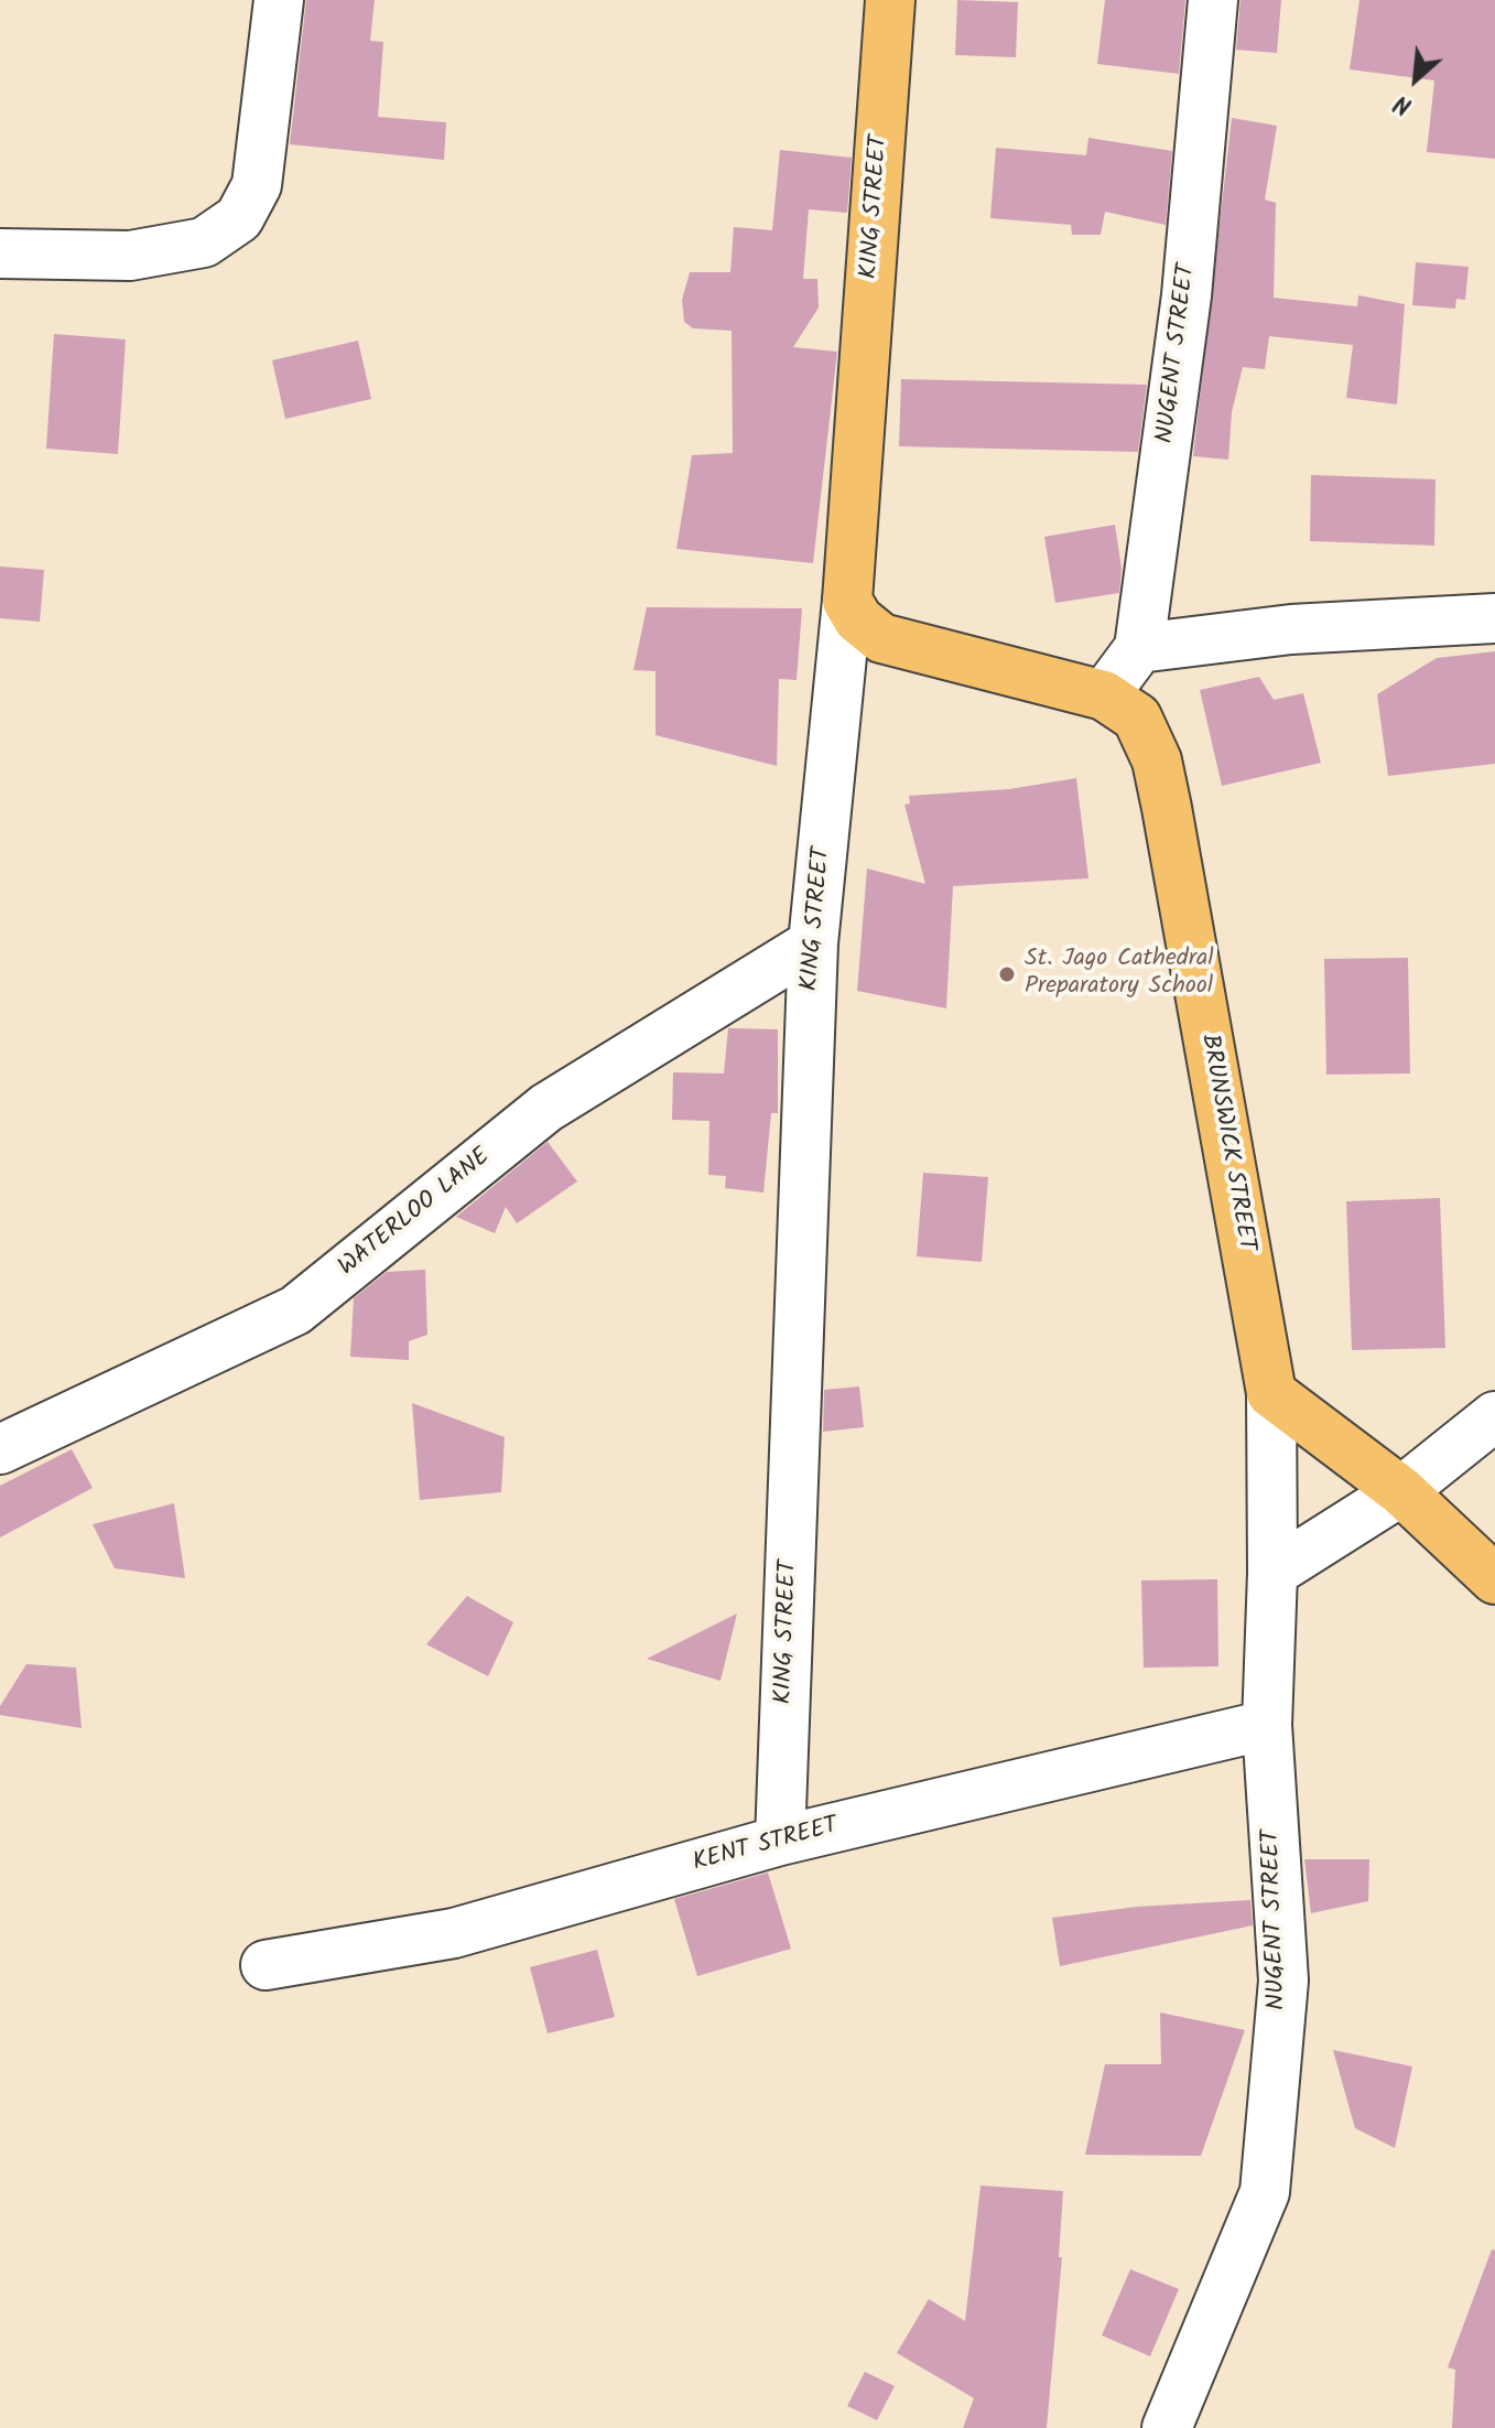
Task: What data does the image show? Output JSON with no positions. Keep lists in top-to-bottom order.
{
  "streets": {
    "main road": ["KING STREET", "BRUNSWICK STREET"],
    "street": ["NUGENT STREET", "WATERLOO LANE", "KENT STREET"]
  },
  "crossings": [
    ["KING STREET", "BRUNSWICK STREET"],
    ["KING STREET", "WATERLOO LANE"],
    ["KING STREET", "KENT STREET"],
    ["NUGENT STREET", "BRUNSWICK STREET"],
    ["NUGENT STREET", "KENT STREET"]
  ],
  "places": ["St. Jago Cathedral Preparatory School"],
  "north": "bottom left"
}
